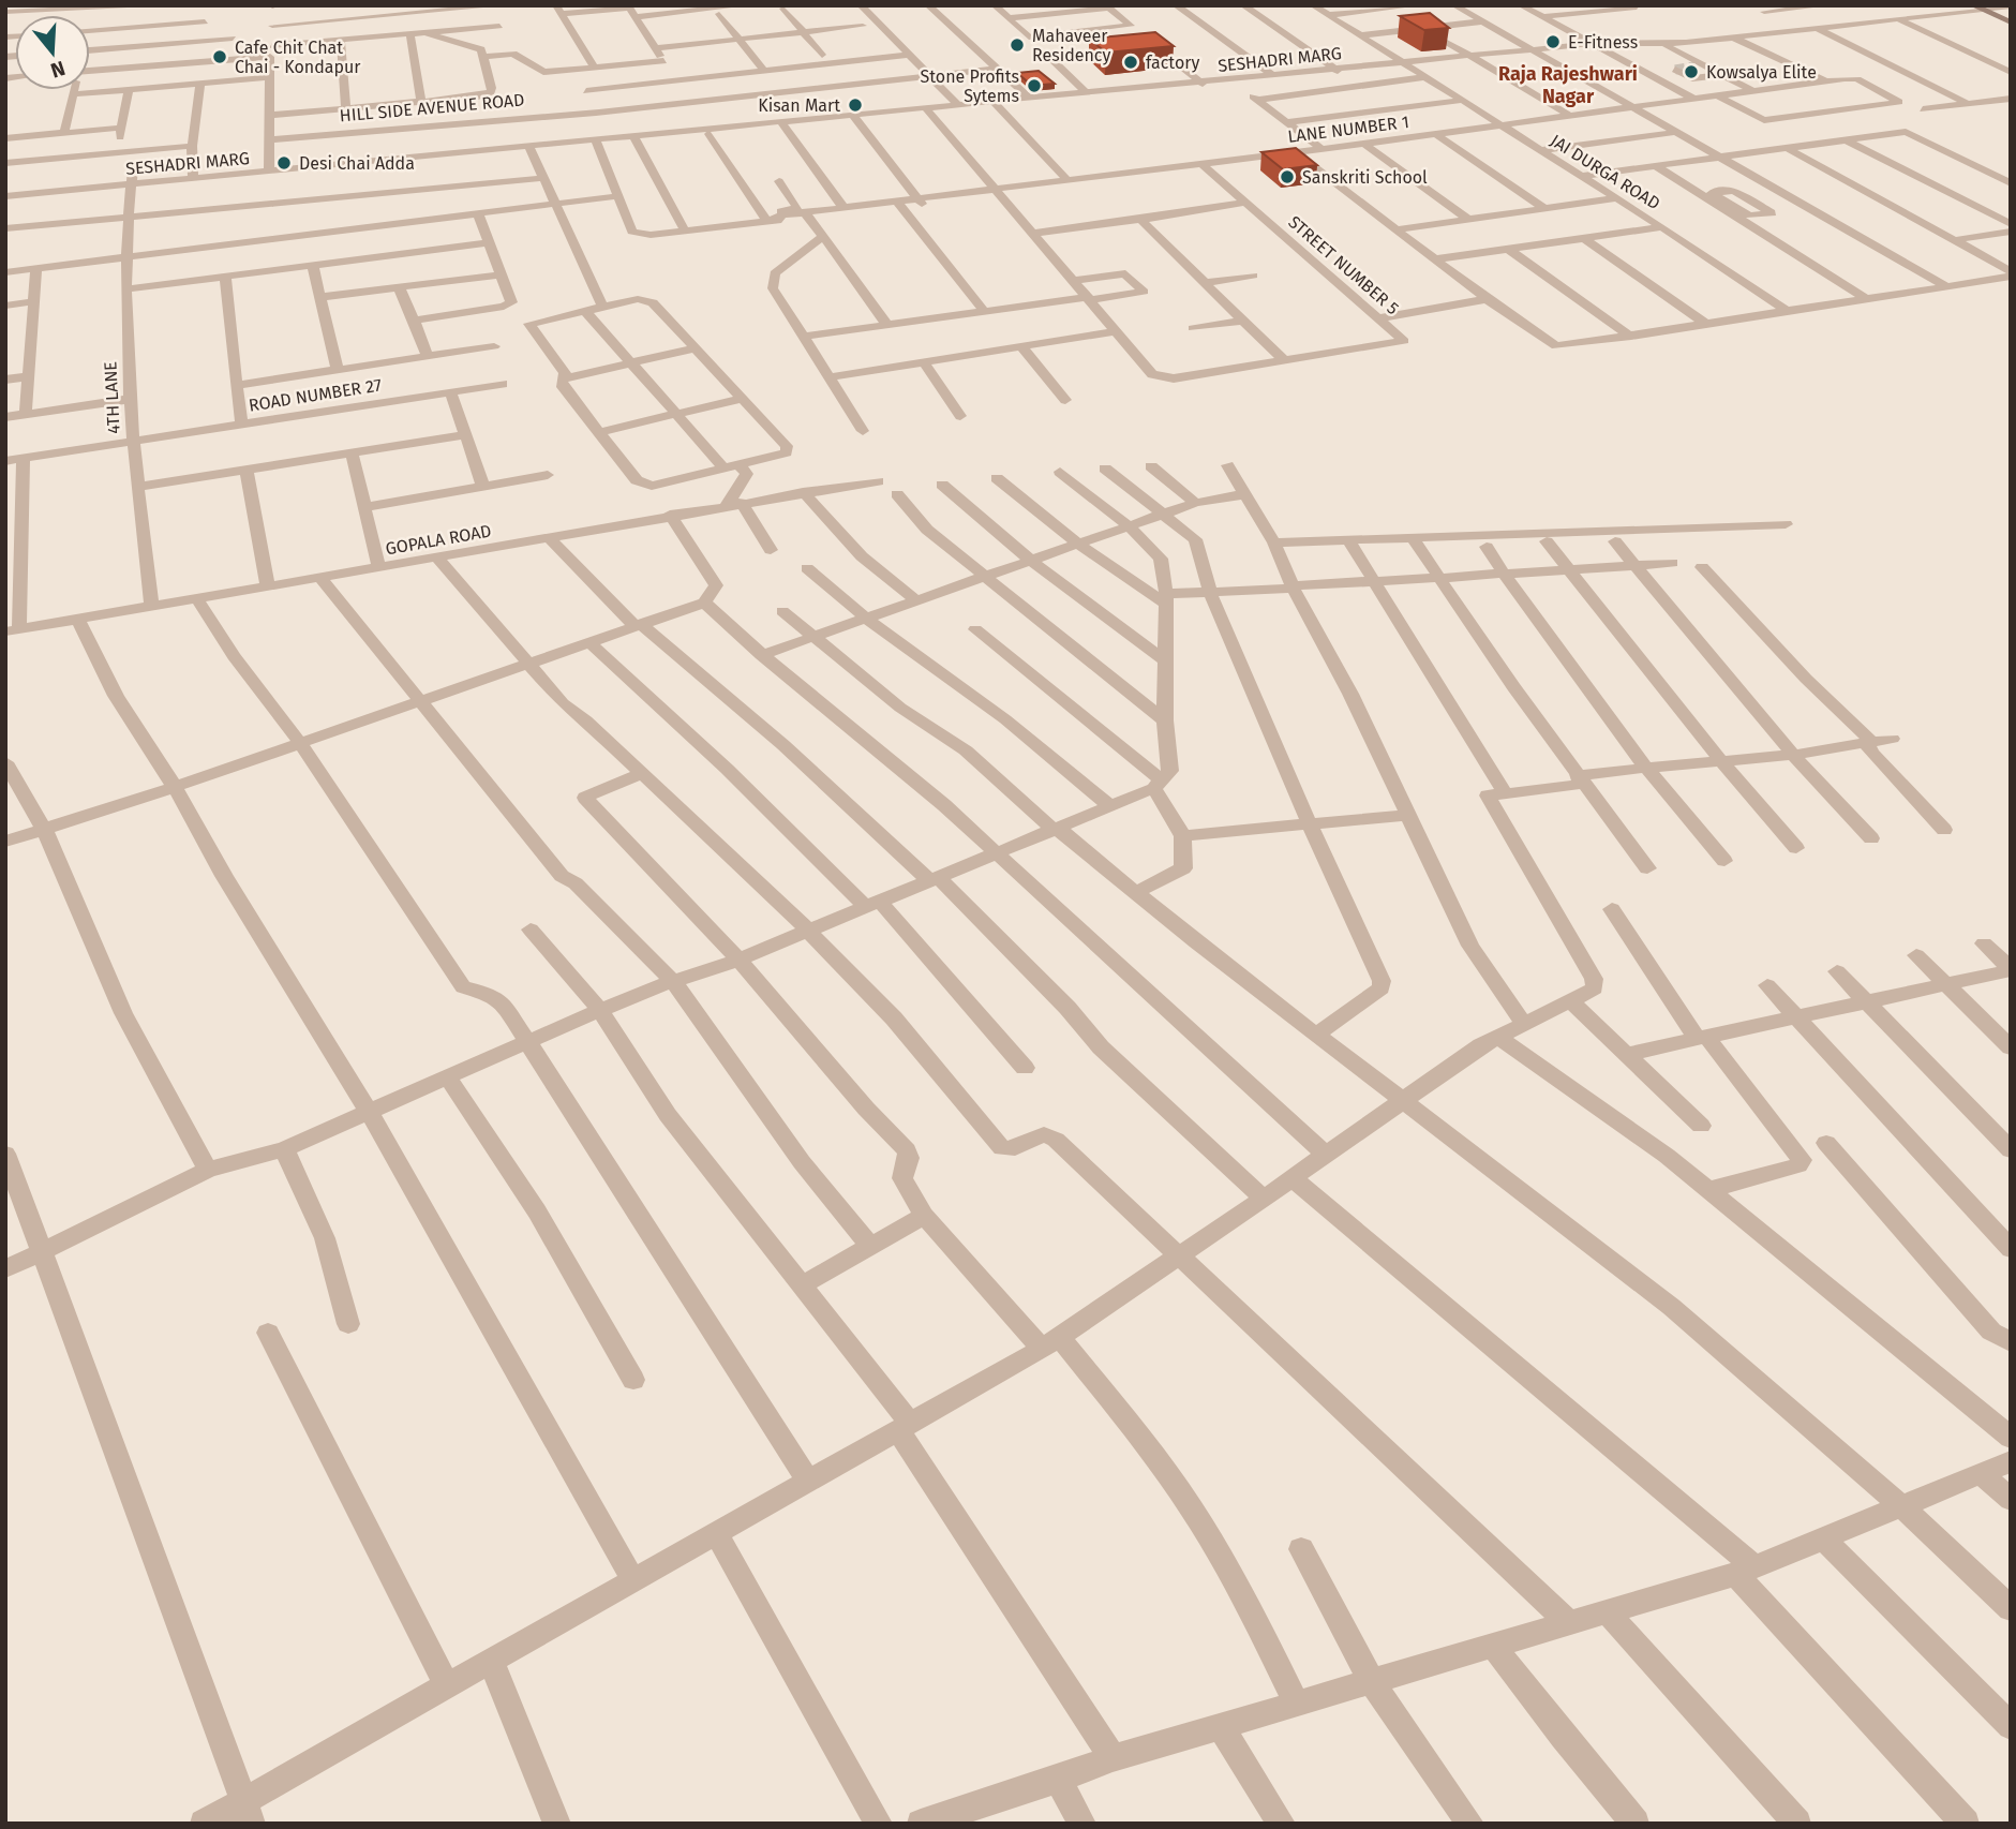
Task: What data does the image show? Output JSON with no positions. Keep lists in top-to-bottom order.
{
  "streets": {
    "street": [
      "SESHADRI MARG",
      "HILL SIDE AVENUE ROAD",
      "LANE NUMBER 1",
      "JAI DURGA ROAD",
      "STREET NUMBER 5",
      "ROAD NUMBER 27",
      "4TH LANE",
      "GOPALA ROAD"
    ]
  },
  "crossings": [
    ["SESHADRI MARG", "HILL SIDE AVENUE ROAD"],
    ["SESHADRI MARG", "JAI DURGA ROAD"],
    ["SESHADRI MARG", "4TH LANE"],
    ["LANE NUMBER 1", "JAI DURGA ROAD"],
    ["LANE NUMBER 1", "STREET NUMBER 5"],
    ["ROAD NUMBER 27", "4TH LANE"],
    ["4TH LANE", "GOPALA ROAD"]
  ],
  "districts": ["Raja Rajeshwari Nagar"],
  "places": [
    "E-Fitness",
    "Mahaveer Residency",
    "Cafe Chit Chat Chai - Kondapur",
    "factory",
    "Kowsalya Elite",
    "Stone Profits Sytems",
    "Kisan Mart",
    "Desi Chai Adda",
    "Sanskriti School"
  ],
  "north": "bottom"
}
